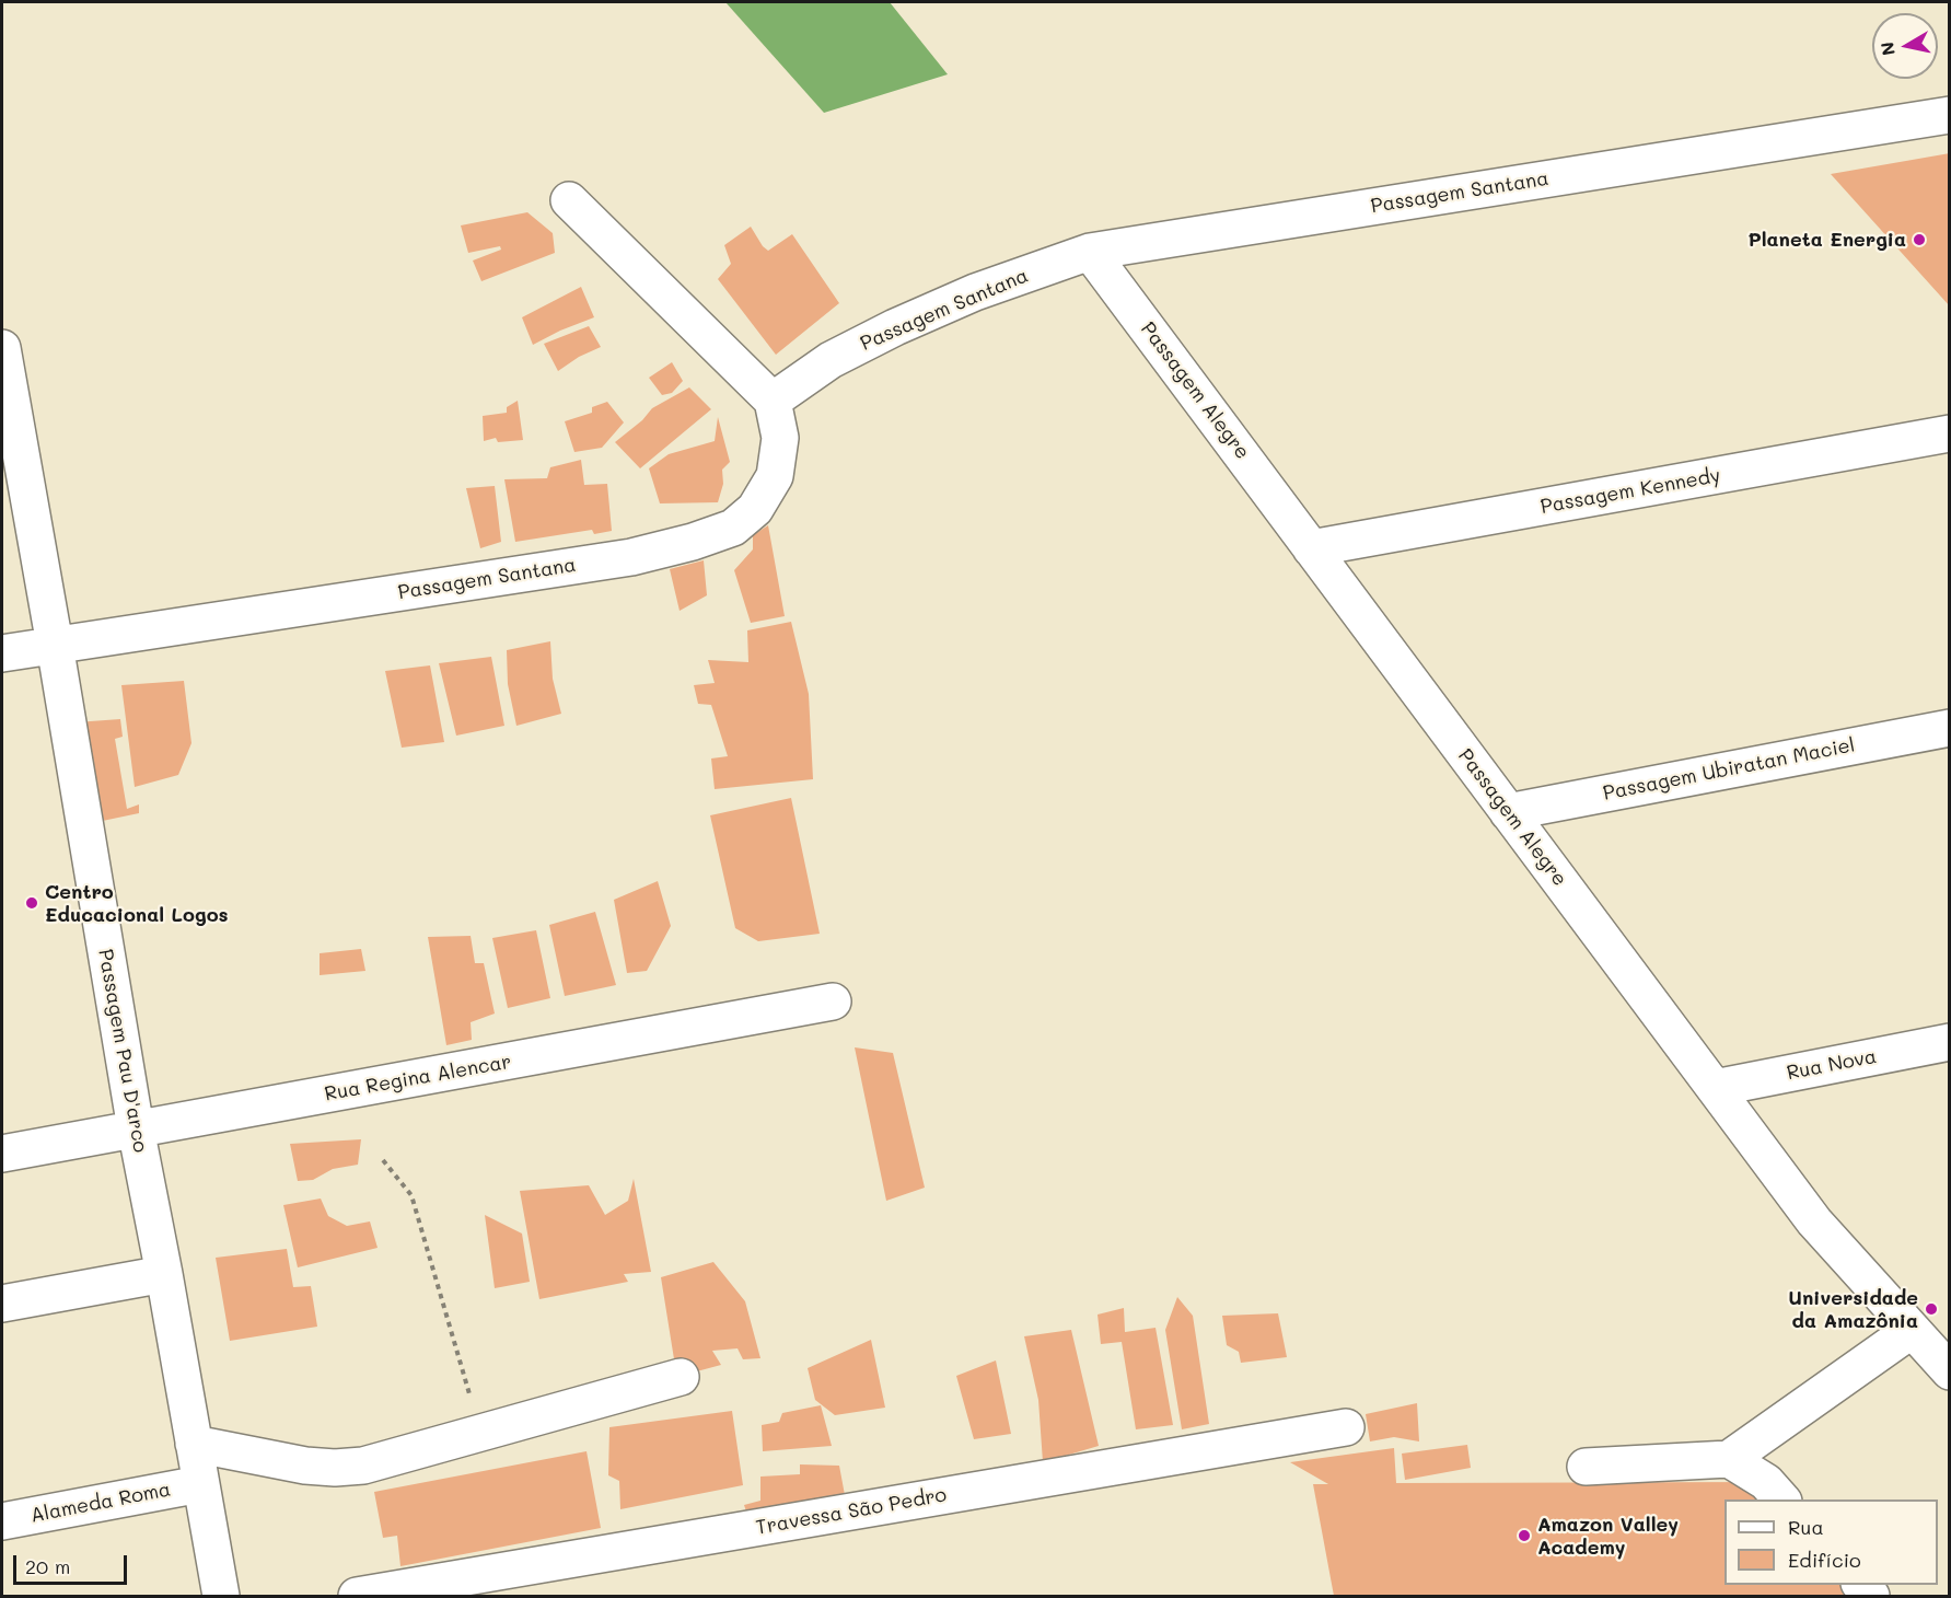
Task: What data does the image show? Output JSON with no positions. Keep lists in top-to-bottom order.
{
  "streets": {
    "street": [
      "Passagem Santana",
      "Passagem Alegre",
      "Passagem Kennedy",
      "Passagem Ubiratan Maciel",
      "Passagem Pau D'arco",
      "Rua Nova",
      "Rua Regina Alencar",
      "Alameda Roma",
      "Travessa São Pedro"
    ]
  },
  "crossings": [
    ["Passagem Santana", "Passagem Alegre"],
    ["Passagem Santana", "Passagem Pau D'arco"],
    ["Passagem Alegre", "Passagem Kennedy"],
    ["Passagem Alegre", "Passagem Ubiratan Maciel"],
    ["Passagem Alegre", "Rua Nova"],
    ["Passagem Pau D'arco", "Rua Regina Alencar"],
    ["Passagem Pau D'arco", "Alameda Roma"]
  ],
  "places": [
    "Planeta Energia",
    "Centro Educacional Logos",
    "Universidade da Amazônia",
    "Amazon Valley Academy"
  ],
  "legend": ["Rua", "Edifício"],
  "scale_bar": "20 m",
  "north": "left"
}
